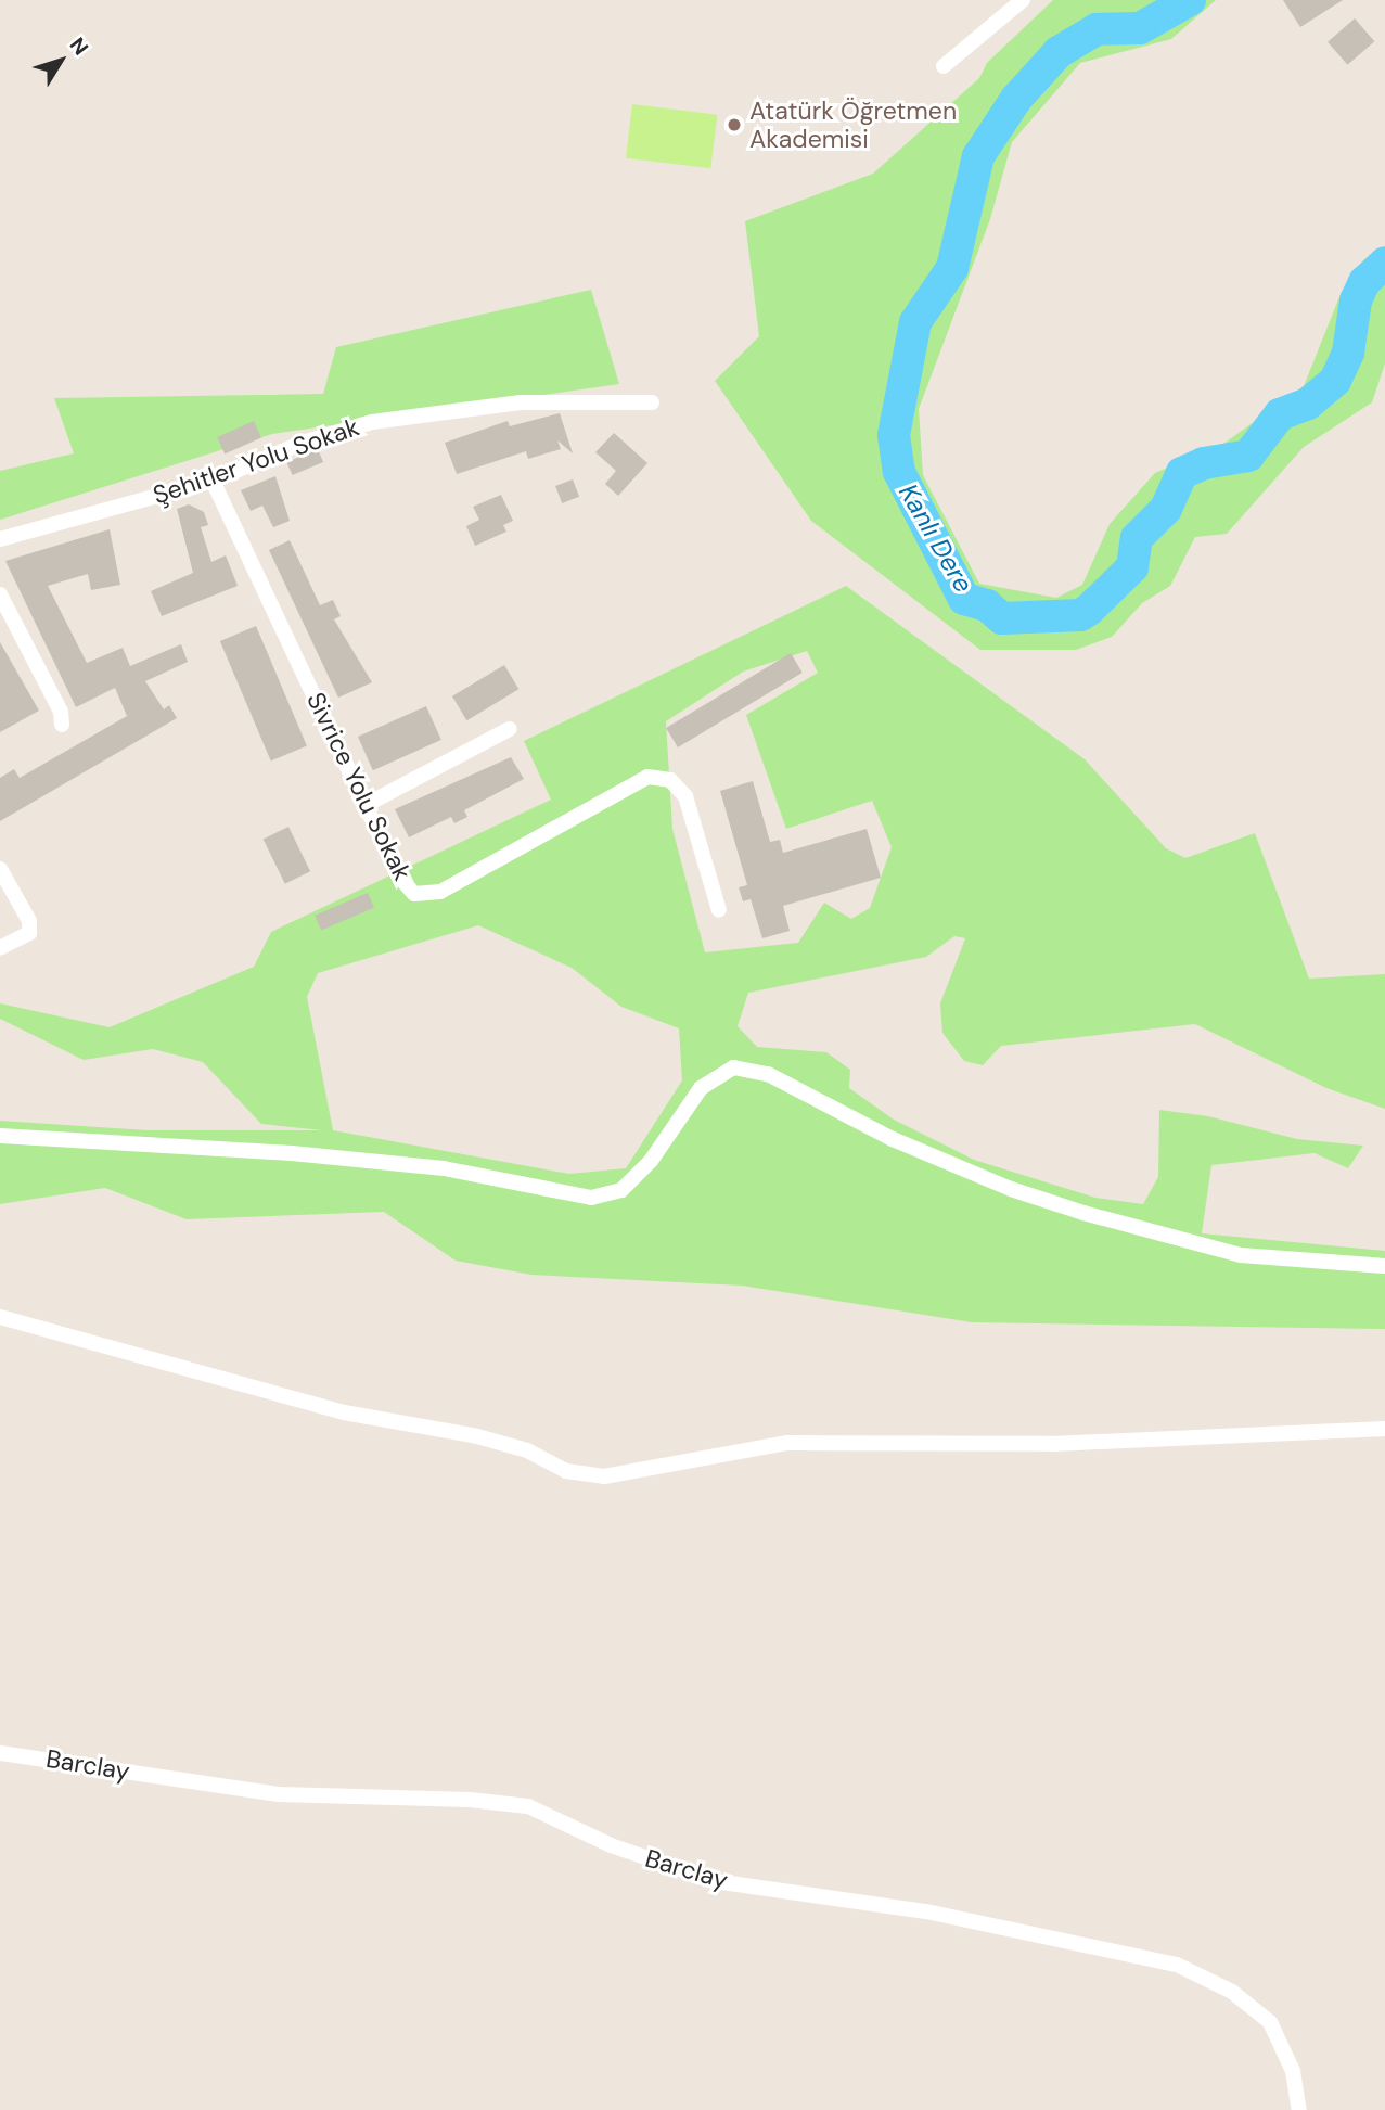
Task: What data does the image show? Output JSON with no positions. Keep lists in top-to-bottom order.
{
  "streets": {
    "street": ["Şehitler Yolu Sokak", "Sivrice Yolu Sokak", "Barclay"]
  },
  "crossings": [
    ["Şehitler Yolu Sokak", "Sivrice Yolu Sokak"]
  ],
  "water": ["Kanlı Dere"],
  "places": ["Atatürk Öğretmen Akademisi"],
  "north": "top right"
}
